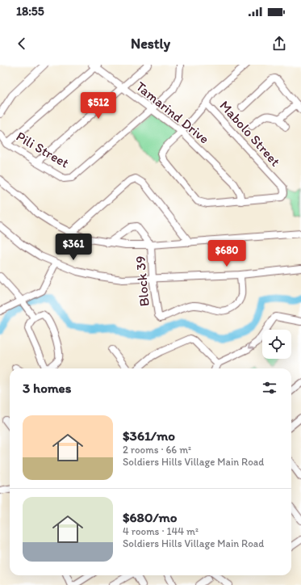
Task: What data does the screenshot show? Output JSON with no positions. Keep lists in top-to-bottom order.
{
  "streets": {
    "street": [
      "Tamarind Drive",
      "Mabolo Street",
      "Pili Street",
      "Block 39"
    ]
  },
  "crossings": [
    ["Tamarind Drive", "Mabolo Street"],
    ["Tamarind Drive", "Pili Street"]
  ],
  "page": {
    "status": "18:55",
    "header": "Nestly",
    "price": ["$512", "$361", "$680"],
    "heading": "3 homes",
    "list": [
      {
        "name": "$361/mo",
        "note": "2 rooms · 66 m² · Soldiers Hills Village Main Road"
      },
      {
        "name": "$680/mo",
        "note": "4 rooms · 144 m² · Soldiers Hills Village Main Road"
      }
    ]
  }
}
